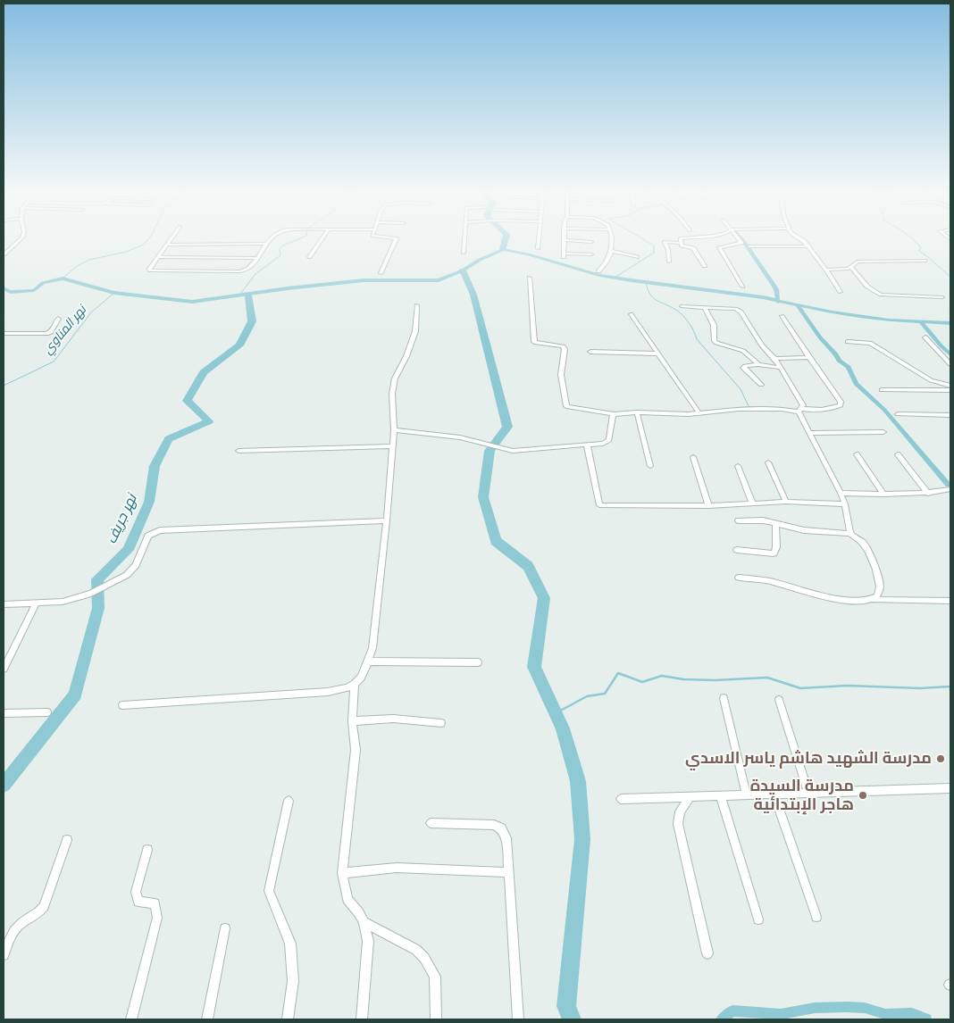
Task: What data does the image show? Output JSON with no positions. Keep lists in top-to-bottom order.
{
  "water": ["نهر المناوي", "نهر جريف"],
  "places": ["مدرسة الشهيد هاشم ياسر الاسدي", "مدرسة السيدة هاجر الإبتدائية"]
}
